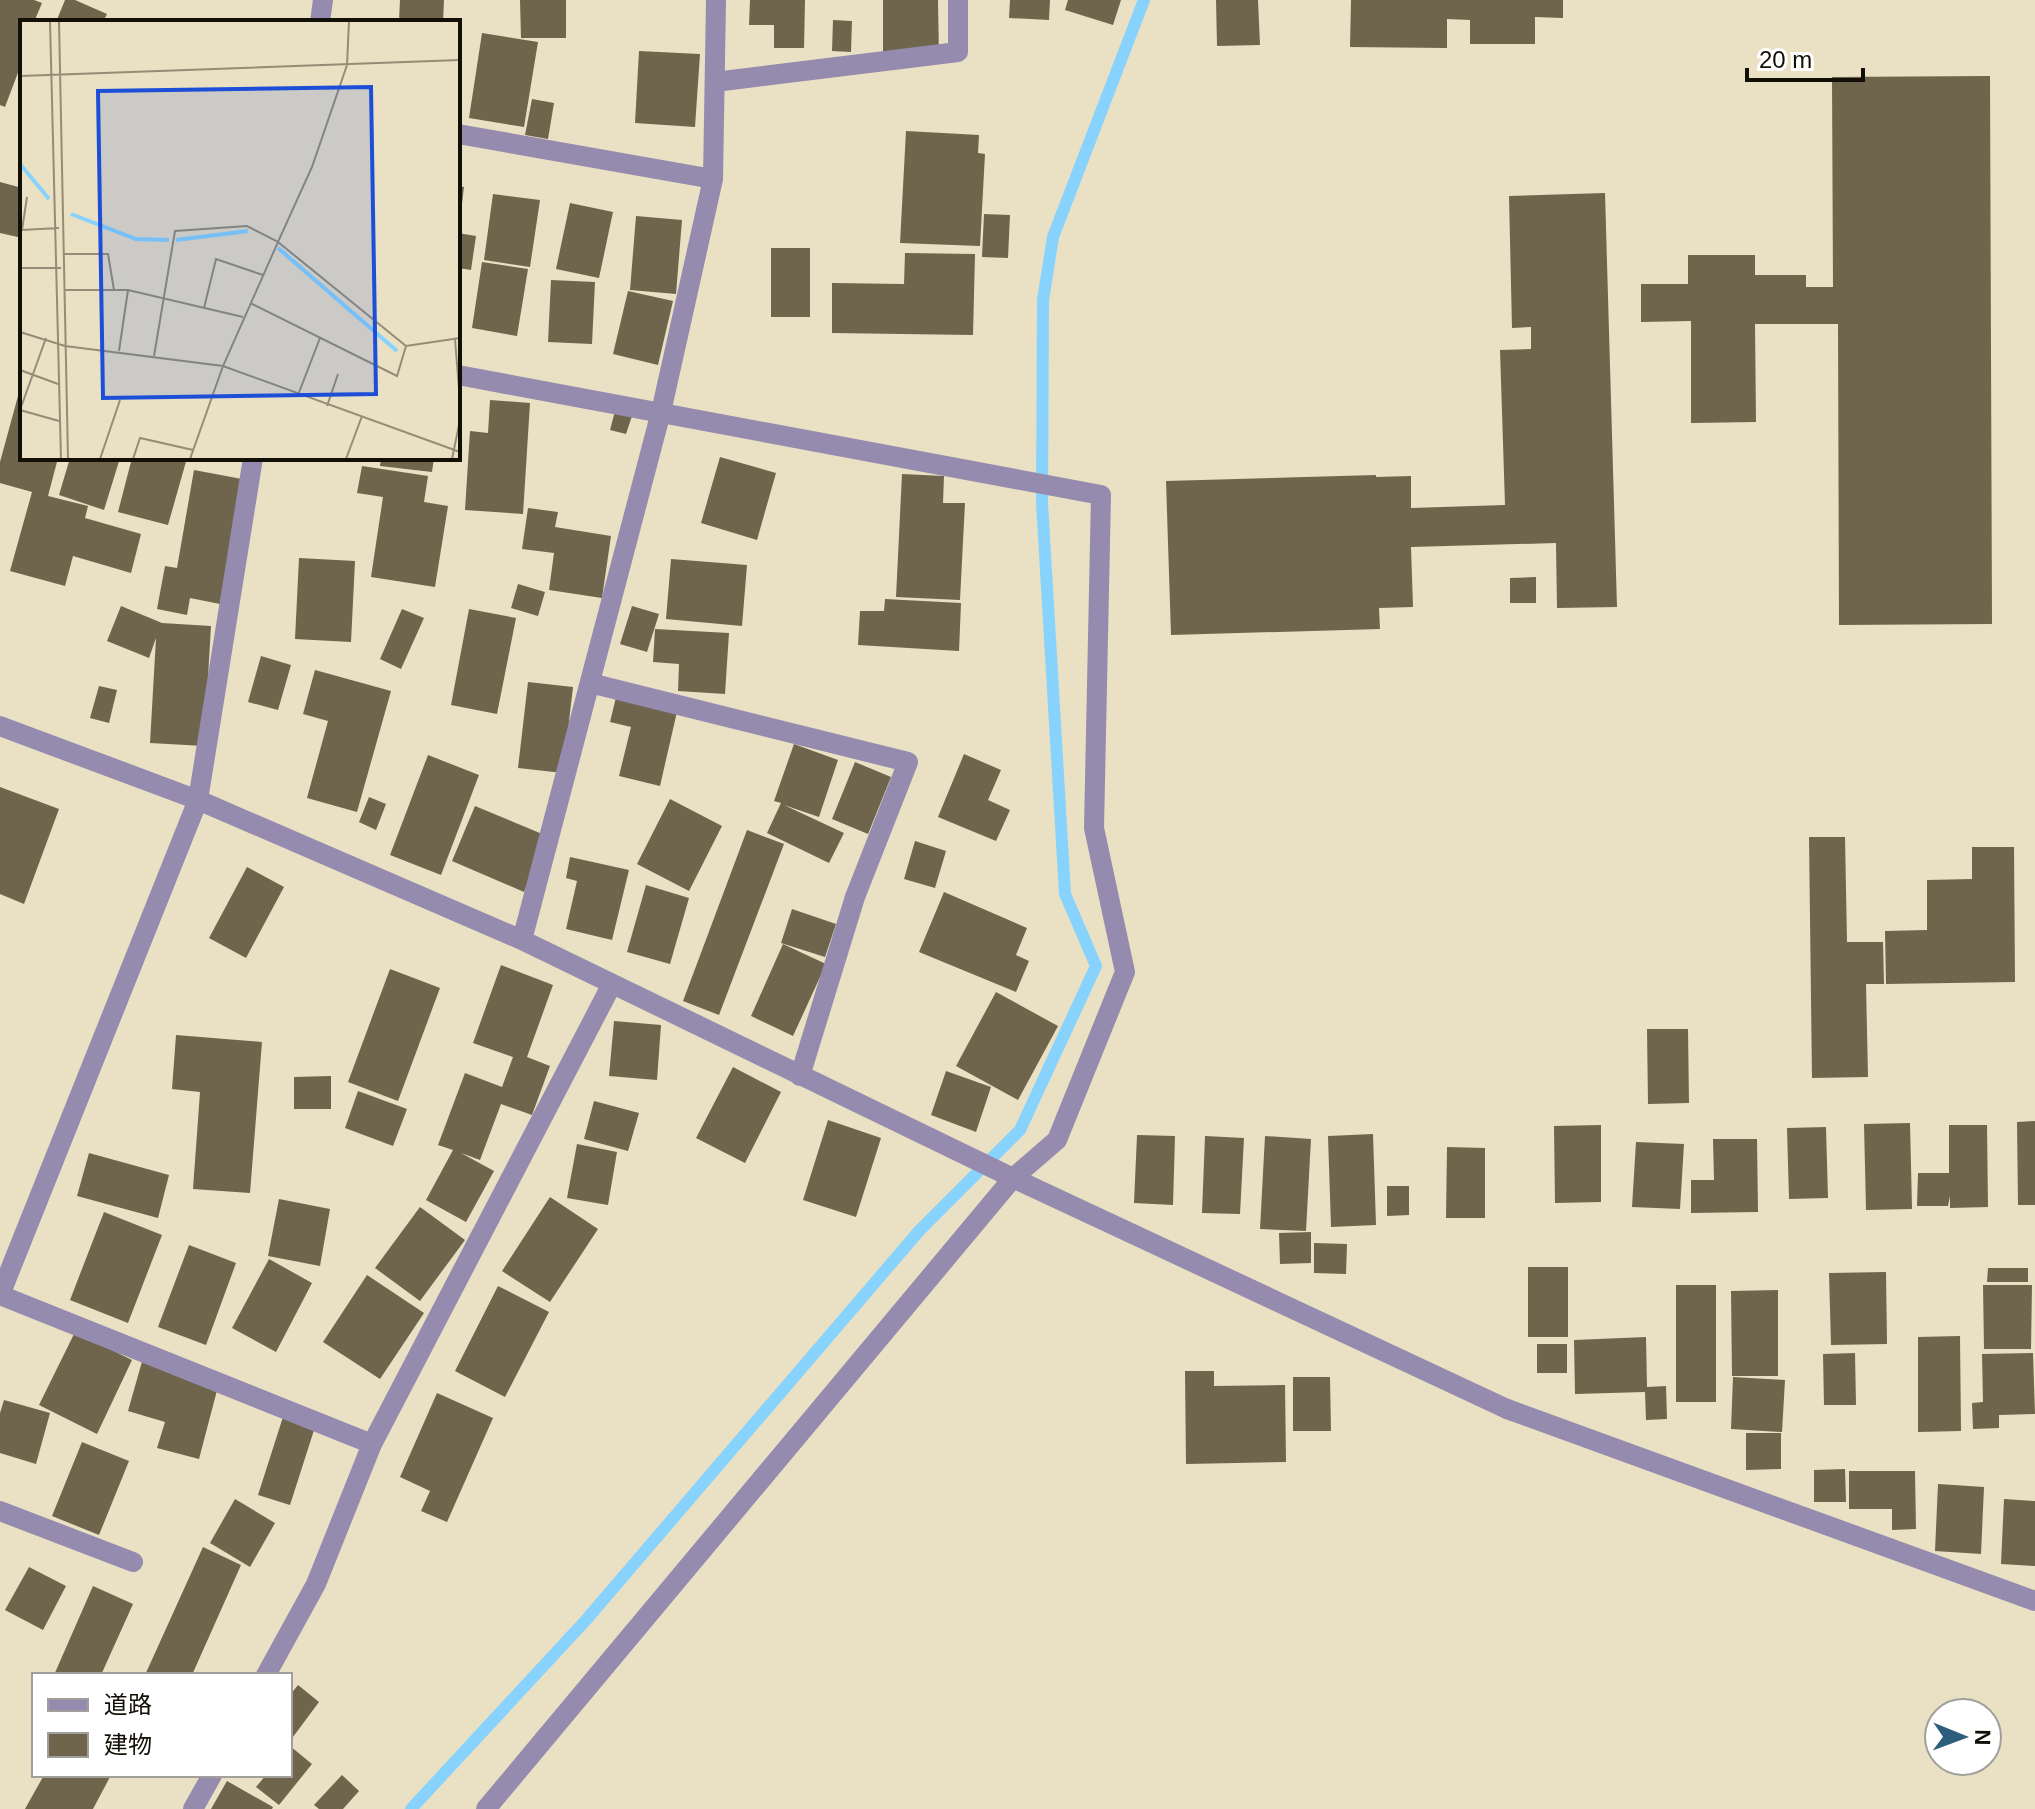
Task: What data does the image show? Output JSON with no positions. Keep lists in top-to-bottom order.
{
  "legend": ["道路", "建物"],
  "scale_bar": "20 m",
  "north": "right"
}
